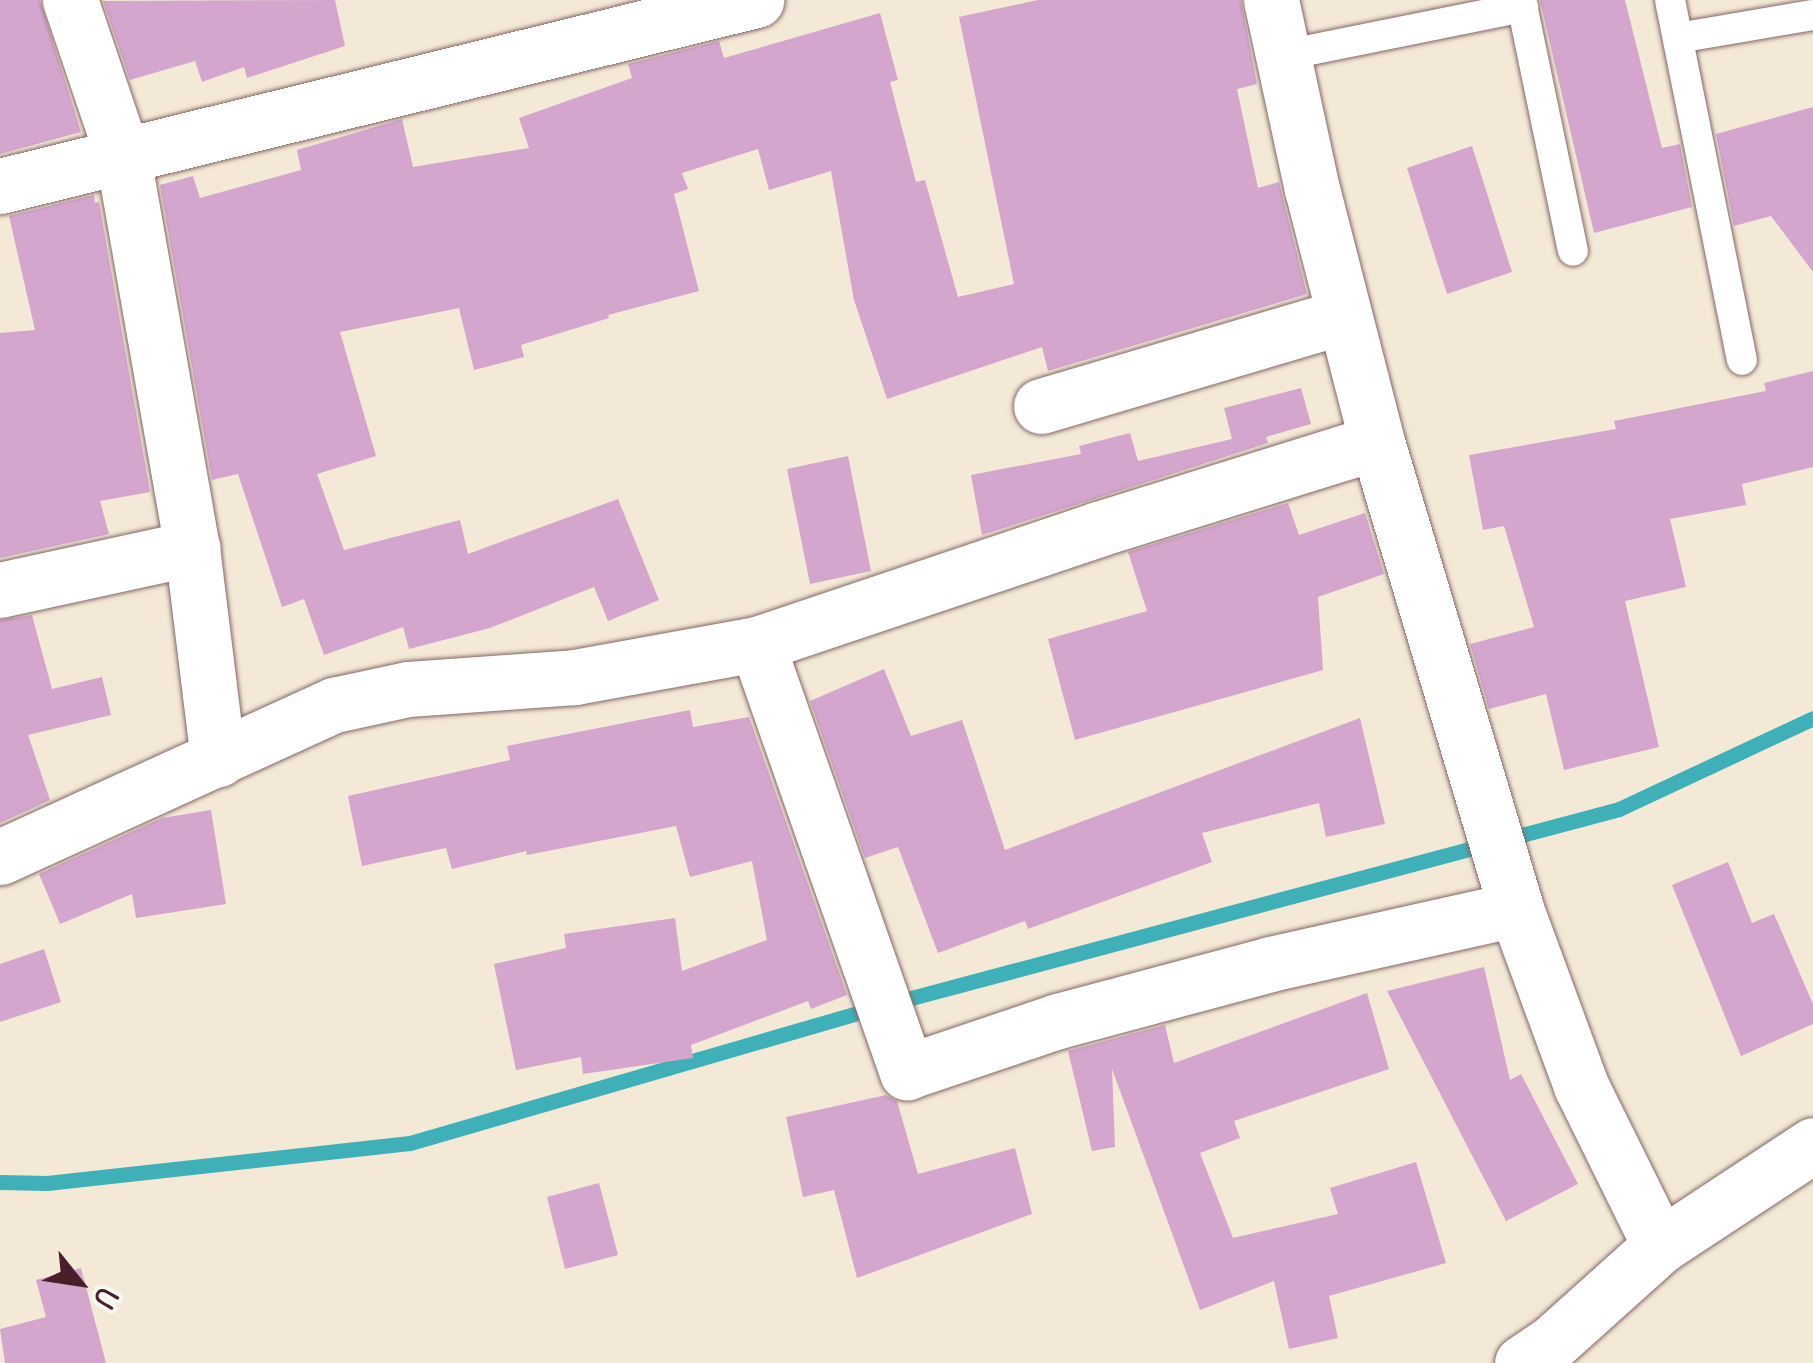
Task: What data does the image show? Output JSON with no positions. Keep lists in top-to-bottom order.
{
  "north": "bottom right"
}
